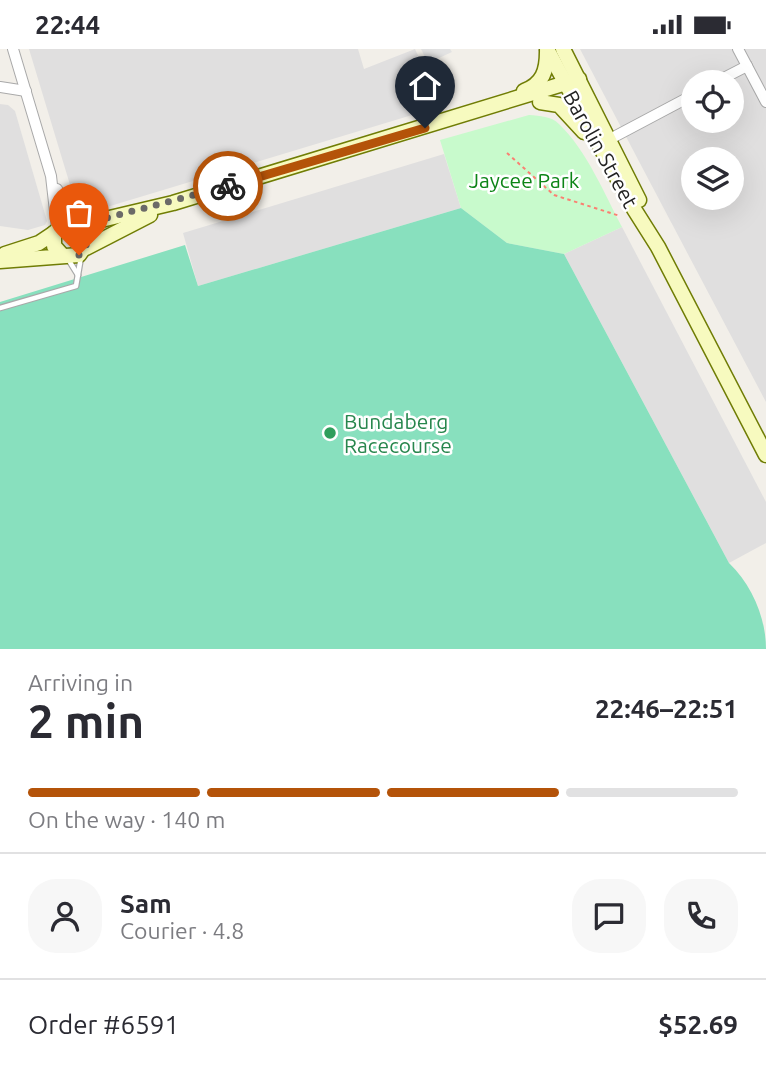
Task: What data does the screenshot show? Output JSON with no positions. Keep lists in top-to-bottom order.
{
  "streets": {
    "street": ["Barolin Street"]
  },
  "parks": ["Jaycee Park"],
  "places": ["Bundaberg Racecourse"],
  "page": {
    "status": "22:44",
    "heading": ["2 min", "Arriving in", "22:46–22:51"],
    "panel": [
      "Sam",
      "Courier · 4.8",
      "Order #6591",
      "$52.69"
    ],
    "bar": "On the way · 140 m"
  }
}
